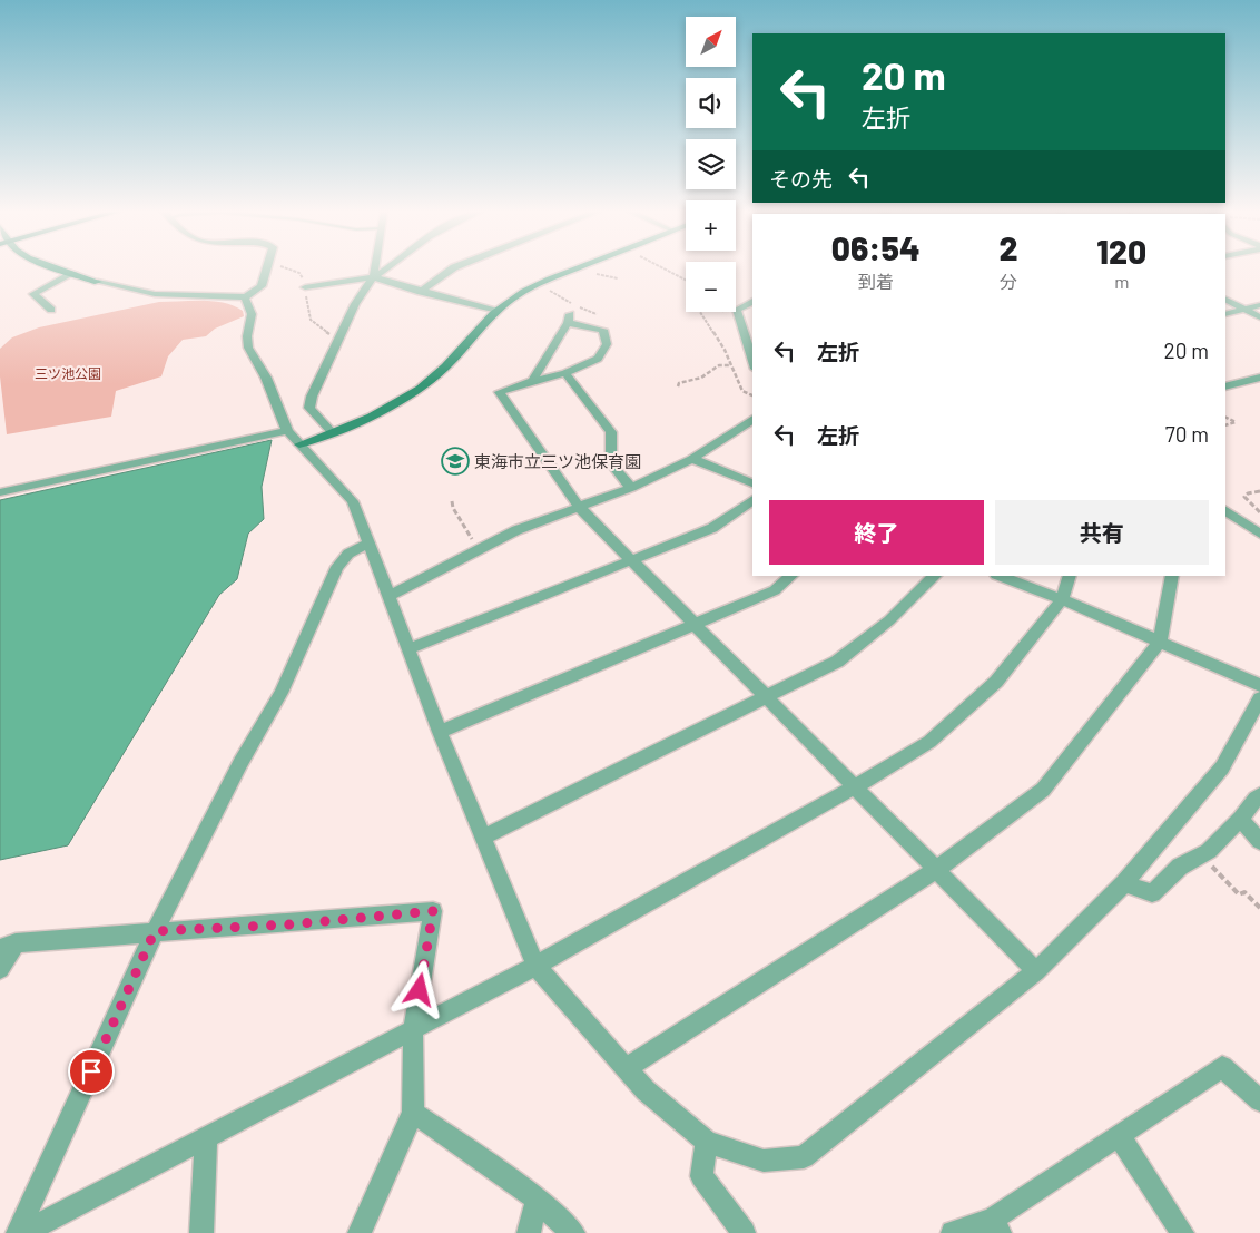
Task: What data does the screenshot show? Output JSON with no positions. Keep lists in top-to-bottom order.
{
  "parks": ["三ツ池公園"],
  "places": {
    "school or university": ["東海市立三ツ池保育園"]
  },
  "north": "top right",
  "page": {
    "map_buttons": ["+", "−"],
    "turn": ["20 m", "左折"],
    "then": "その先",
    "eta": [
      "06:54",
      "到着",
      "2",
      "分",
      "120",
      "m"
    ],
    "list": [
      {
        "name": "左折",
        "value": "20 m"
      },
      {
        "name": "左折",
        "value": "70 m"
      }
    ],
    "buttons": ["終了", "共有"]
  }
}
